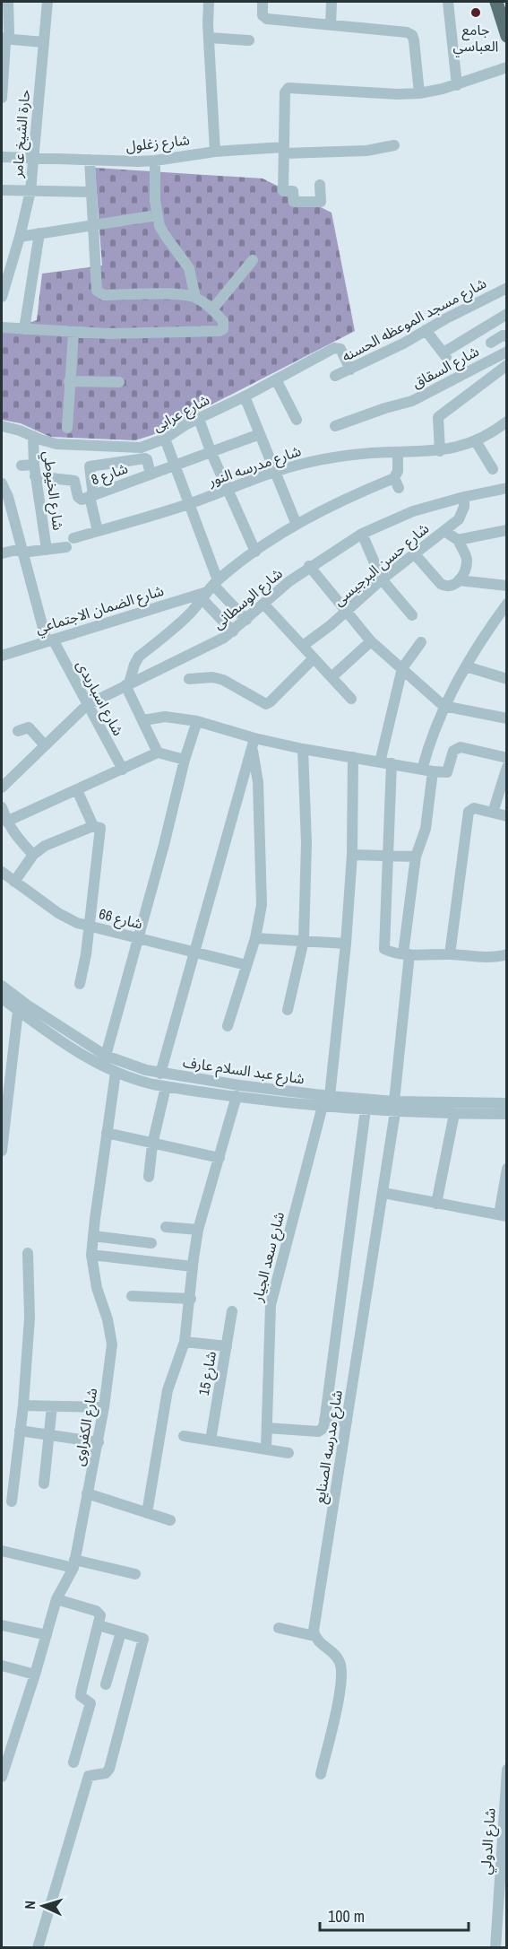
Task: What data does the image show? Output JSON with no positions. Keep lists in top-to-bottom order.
{
  "streets": {
    "street": [
      "حارة الشيخ عامر",
      "شارع زغلول",
      "شارع مسجد الموعظه الحسنه",
      "شارع السقاق",
      "شارع عرابى",
      "شارع مدرسه النور",
      "شارع 8",
      "شارع الخيوطي",
      "شارع حسن البرجيسى",
      "شارع الوسطانى",
      "شارع الضمان الاجتماعي",
      "شارع اسباريدى",
      "شارع 66",
      "شارع عبد السلام عارف",
      "شارع سعد الجيار",
      "شارع 15",
      "شارع الكفراوى",
      "شارع مدرسه الصنايع",
      "شارع الدولي"
    ]
  },
  "crossings": [
    ["حارة الشيخ عامر", "شارع زغلول"],
    ["شارع مسجد الموعظه الحسنه", "شارع عرابى"],
    ["شارع عرابى", "شارع الخيوطي"],
    ["شارع 8", "شارع الخيوطي"],
    ["شارع حسن البرجيسى", "شارع الوسطانى"],
    ["شارع الوسطانى", "شارع اسباريدى"],
    ["شارع الضمان الاجتماعي", "شارع اسباريدى"],
    ["شارع عبد السلام عارف", "شارع سعد الجيار"],
    ["شارع عبد السلام عارف", "شارع الكفراوى"],
    ["شارع عبد السلام عارف", "شارع مدرسه الصنايع"]
  ],
  "places": ["جامع العباسي"],
  "scale_bar": "100 m",
  "north": "left"
}
